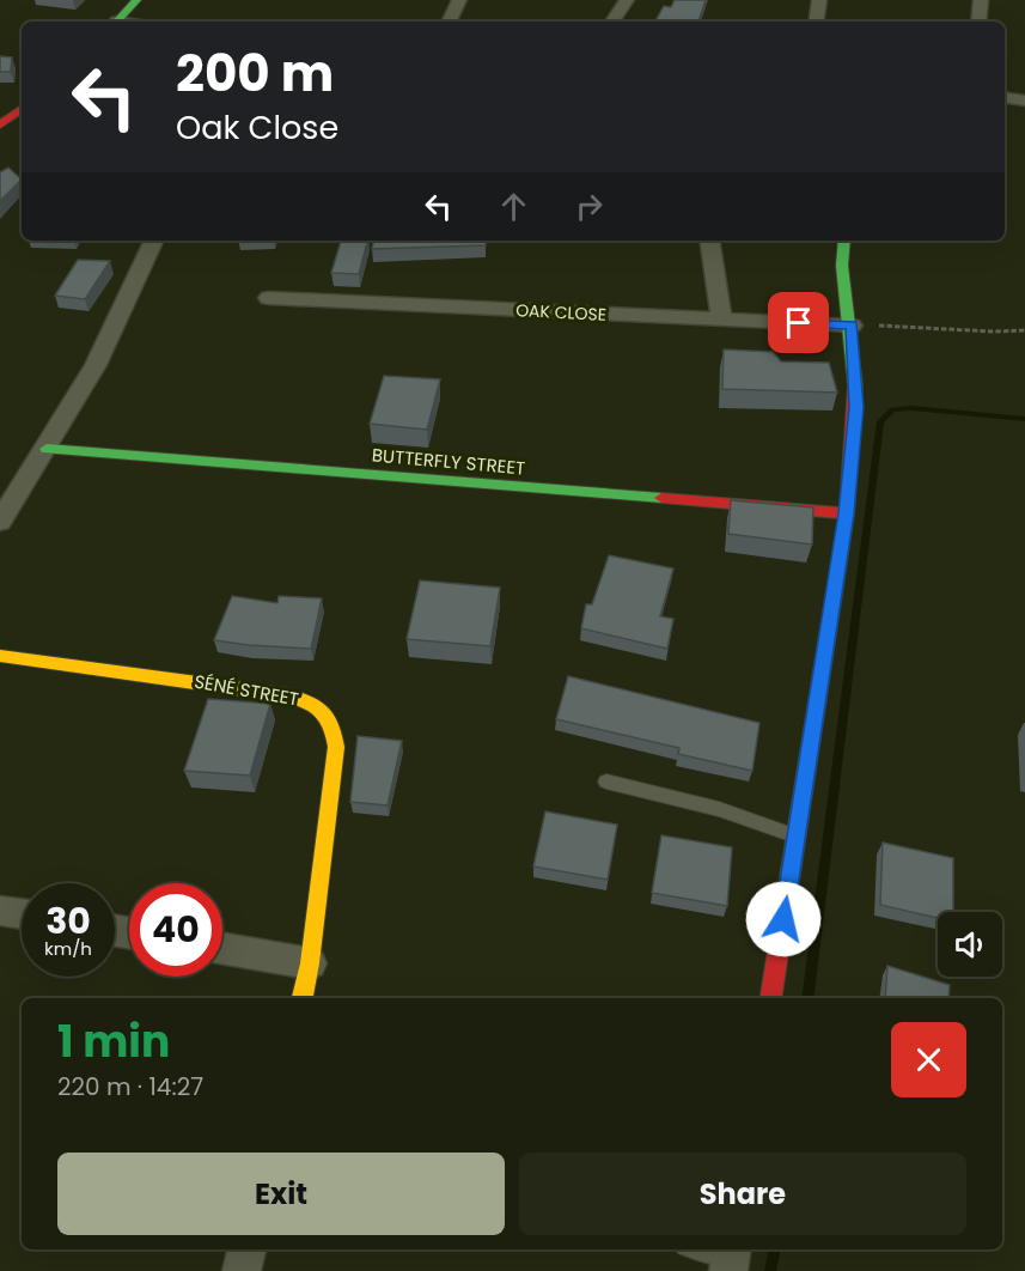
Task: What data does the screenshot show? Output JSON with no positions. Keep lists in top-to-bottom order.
{
  "streets": {
    "street": ["OAK CLOSE", "BUTTERFLY STREET", "SÉNÉ STREET"]
  },
  "page": {
    "turn": ["200 m", "Oak Close"],
    "speed": "30 km/h",
    "limit": "40",
    "heading": ["1 min", "220 m · 14:27"],
    "buttons": ["Exit", "Share"]
  }
}
